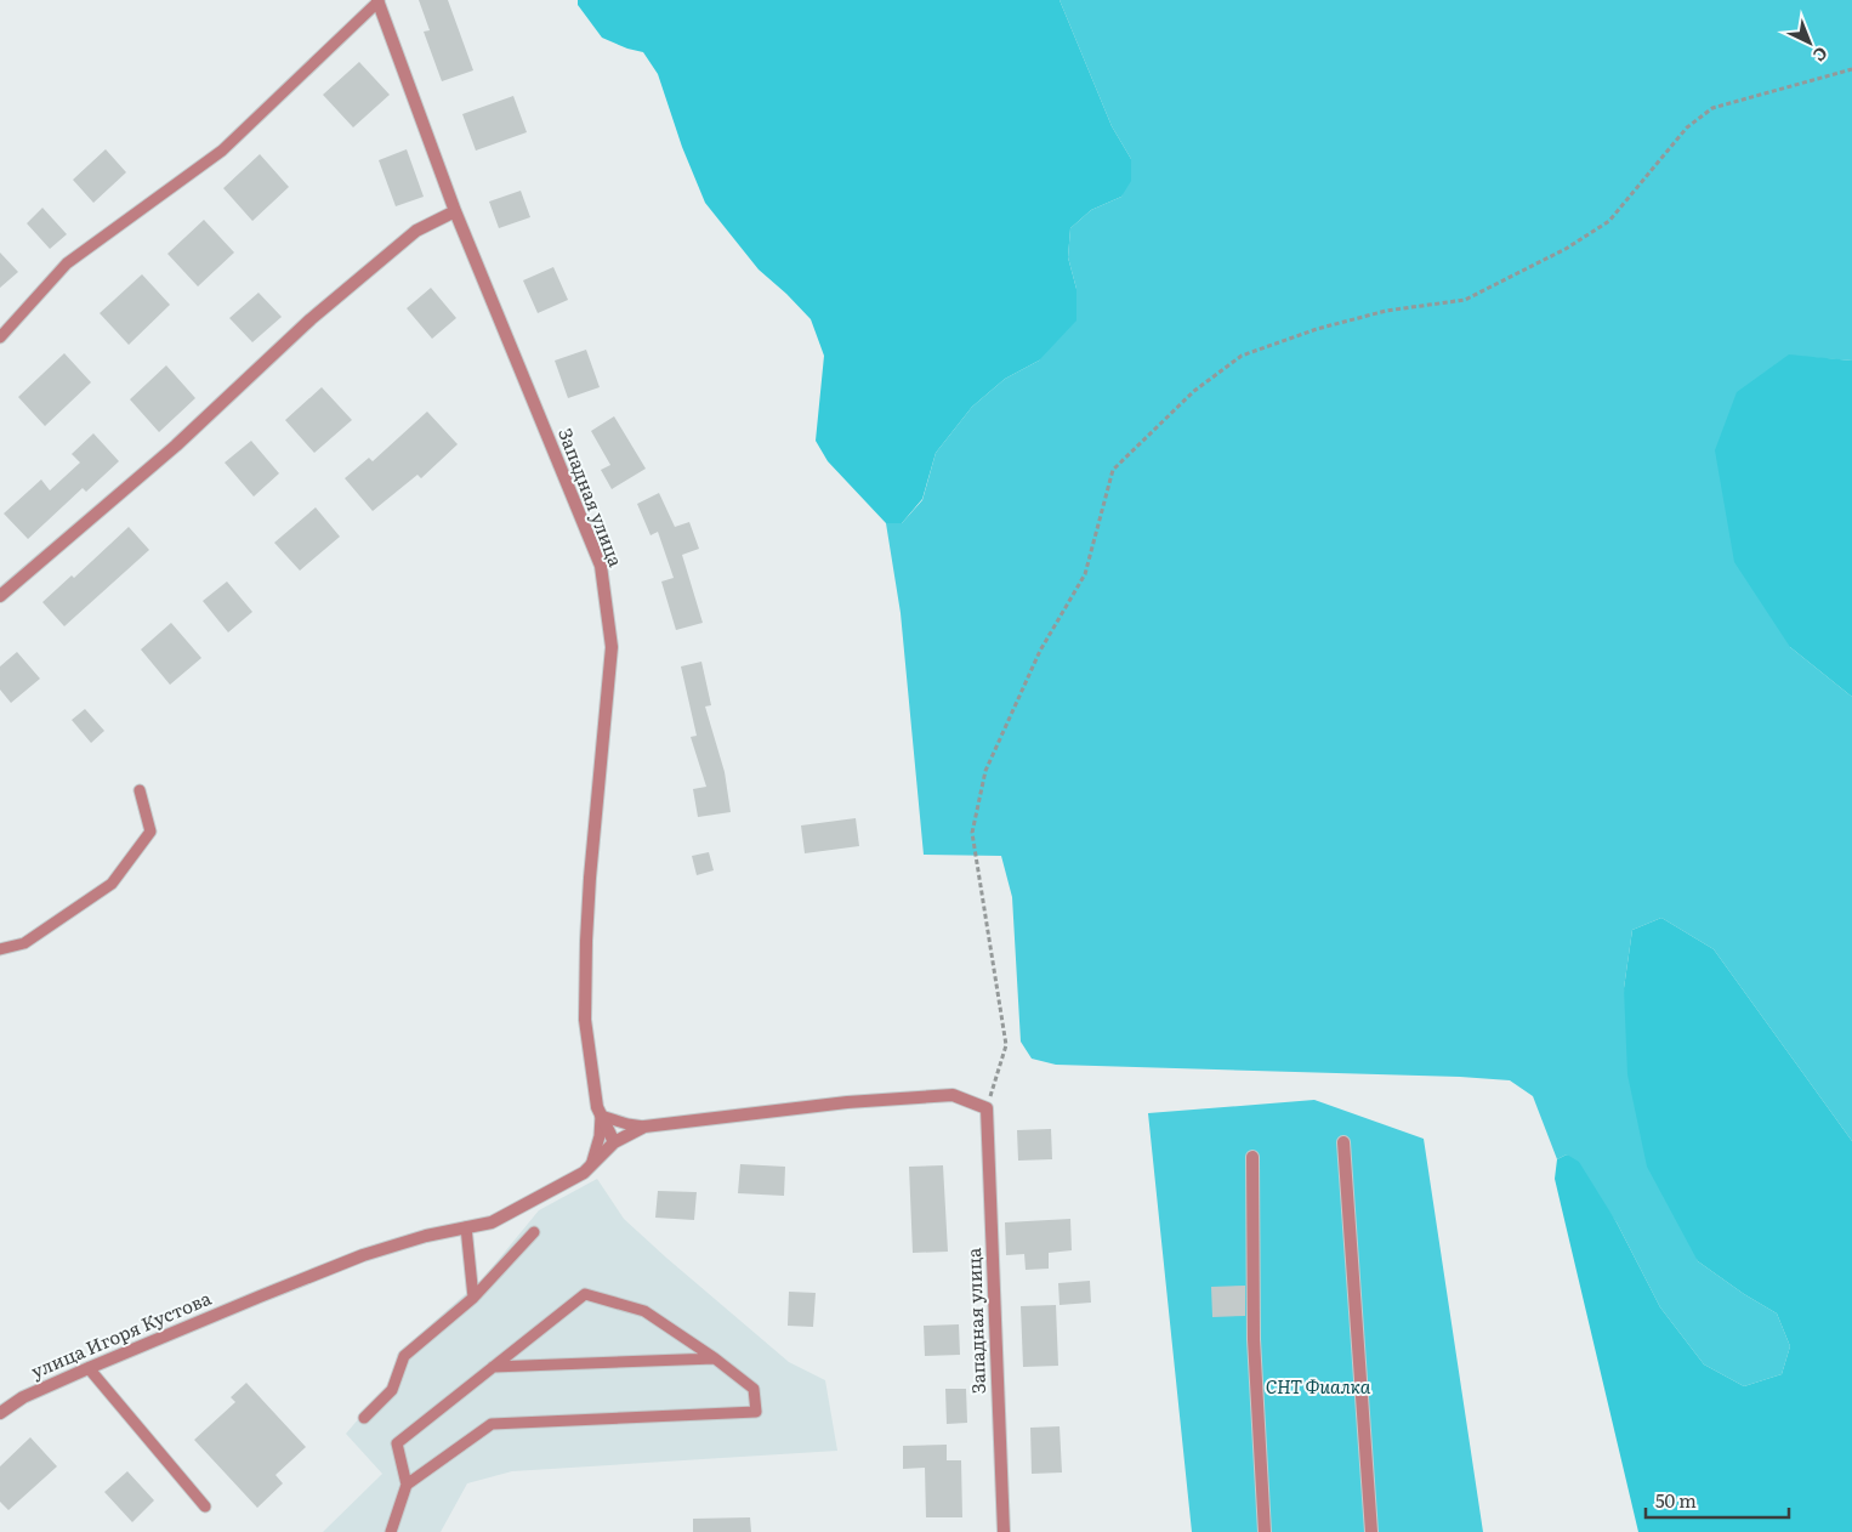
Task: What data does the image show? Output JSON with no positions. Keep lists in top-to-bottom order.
{
  "streets": {
    "street": ["Западная улица", "улица Игоря Кустова"]
  },
  "crossings": [
    ["Западная улица", "улица Игоря Кустова"]
  ],
  "parks": ["СНТ Фиалка"],
  "scale_bar": "50 m",
  "north": "bottom right"
}
